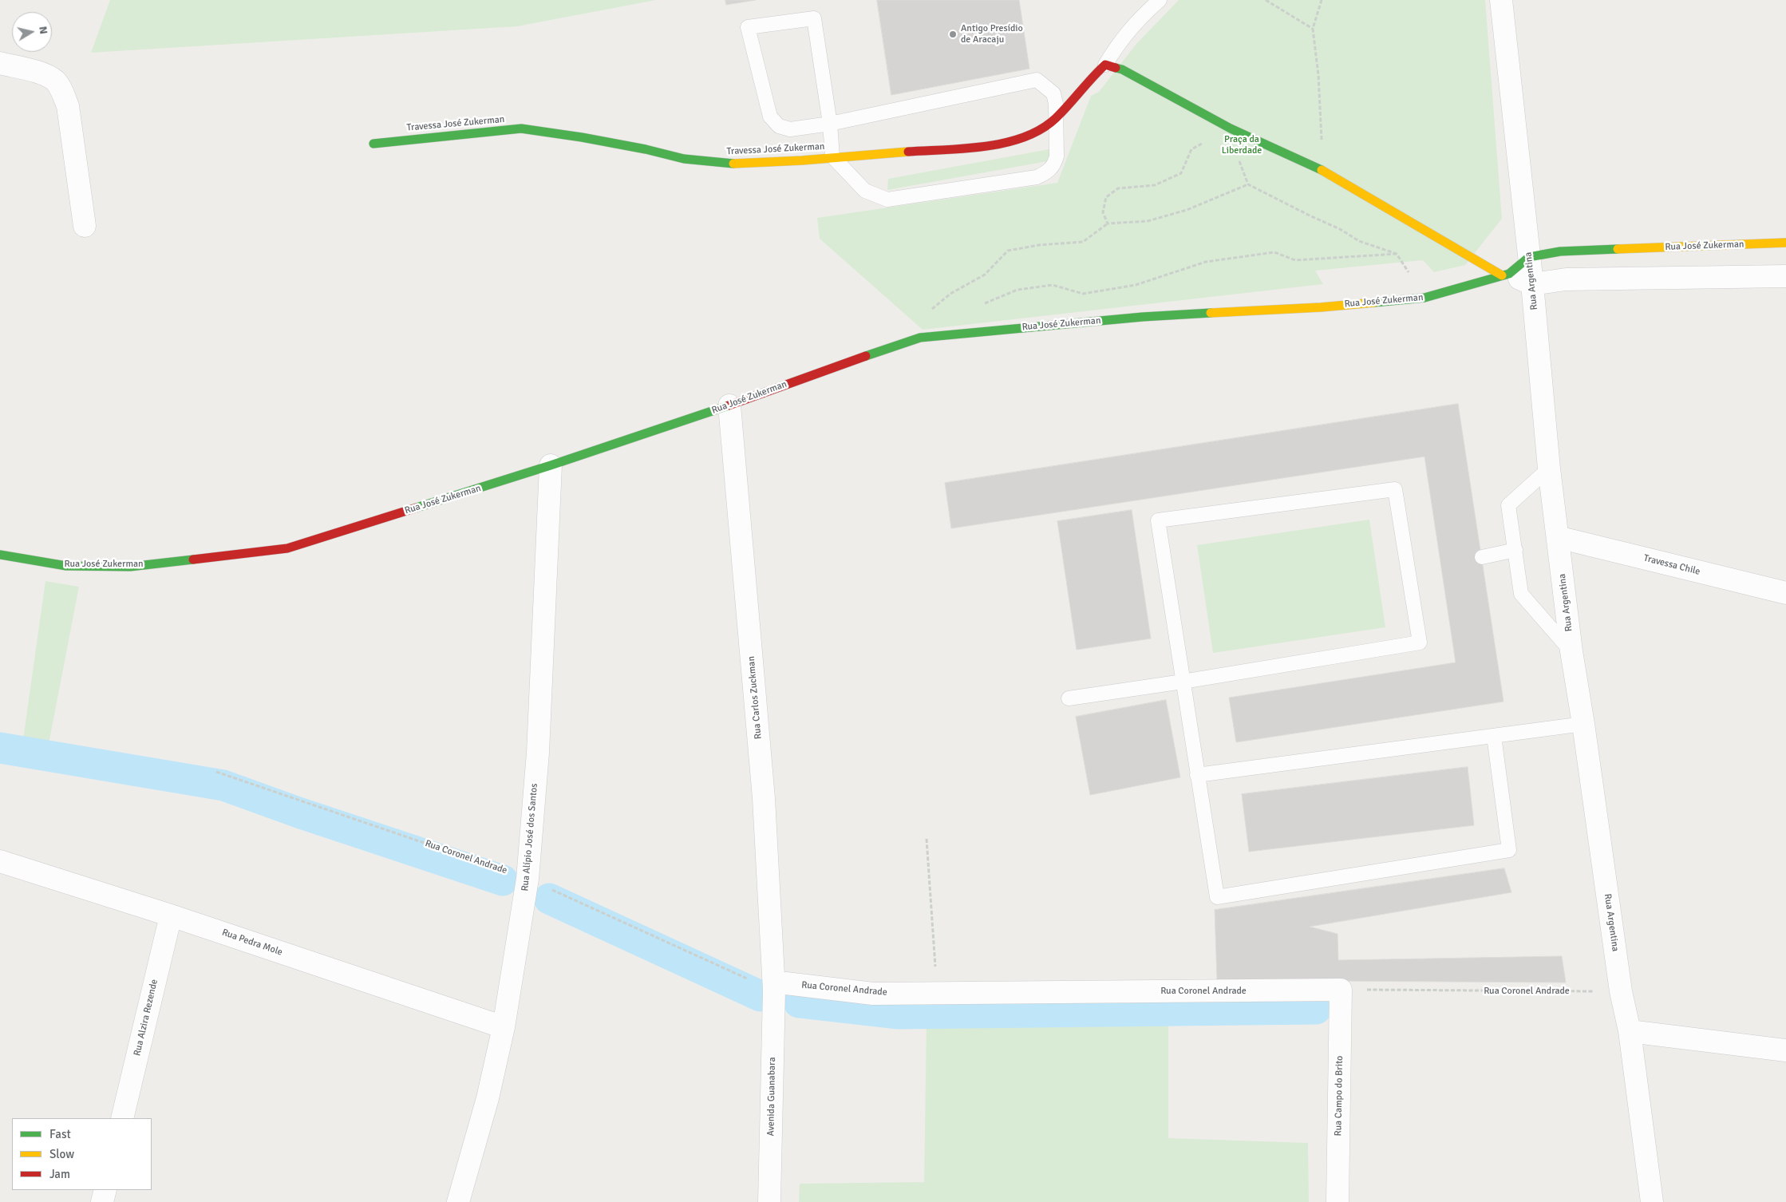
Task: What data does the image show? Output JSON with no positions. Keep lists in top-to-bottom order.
{
  "streets": {
    "street": [
      "Travessa José Zukerman",
      "Rua José Zukerman",
      "Rua Argentina",
      "Travessa Chile",
      "Rua Carlos Zuckman",
      "Rua Alípio José dos Santos",
      "Rua Coronel Andrade",
      "Rua Pedra Mole",
      "Rua Alzira Rezende",
      "Rua Campo do Brito",
      "Avenida Guanabara"
    ]
  },
  "crossings": [
    ["Rua José Zukerman", "Rua Argentina"],
    ["Rua José Zukerman", "Rua Carlos Zuckman"],
    ["Rua José Zukerman", "Rua Alípio José dos Santos"],
    ["Rua Argentina", "Travessa Chile"],
    ["Rua Argentina", "Rua Coronel Andrade"],
    ["Rua Carlos Zuckman", "Rua Coronel Andrade"],
    ["Rua Carlos Zuckman", "Avenida Guanabara"],
    ["Rua Alípio José dos Santos", "Rua Coronel Andrade"],
    ["Rua Alípio José dos Santos", "Rua Pedra Mole"],
    ["Rua Coronel Andrade", "Rua Campo do Brito"],
    ["Rua Coronel Andrade", "Avenida Guanabara"],
    ["Rua Pedra Mole", "Rua Alzira Rezende"]
  ],
  "parks": ["Praça da Liberdade"],
  "places": ["Antigo Presídio de Aracaju"],
  "legend": ["Fast", "Slow", "Jam"],
  "north": "right"
}
